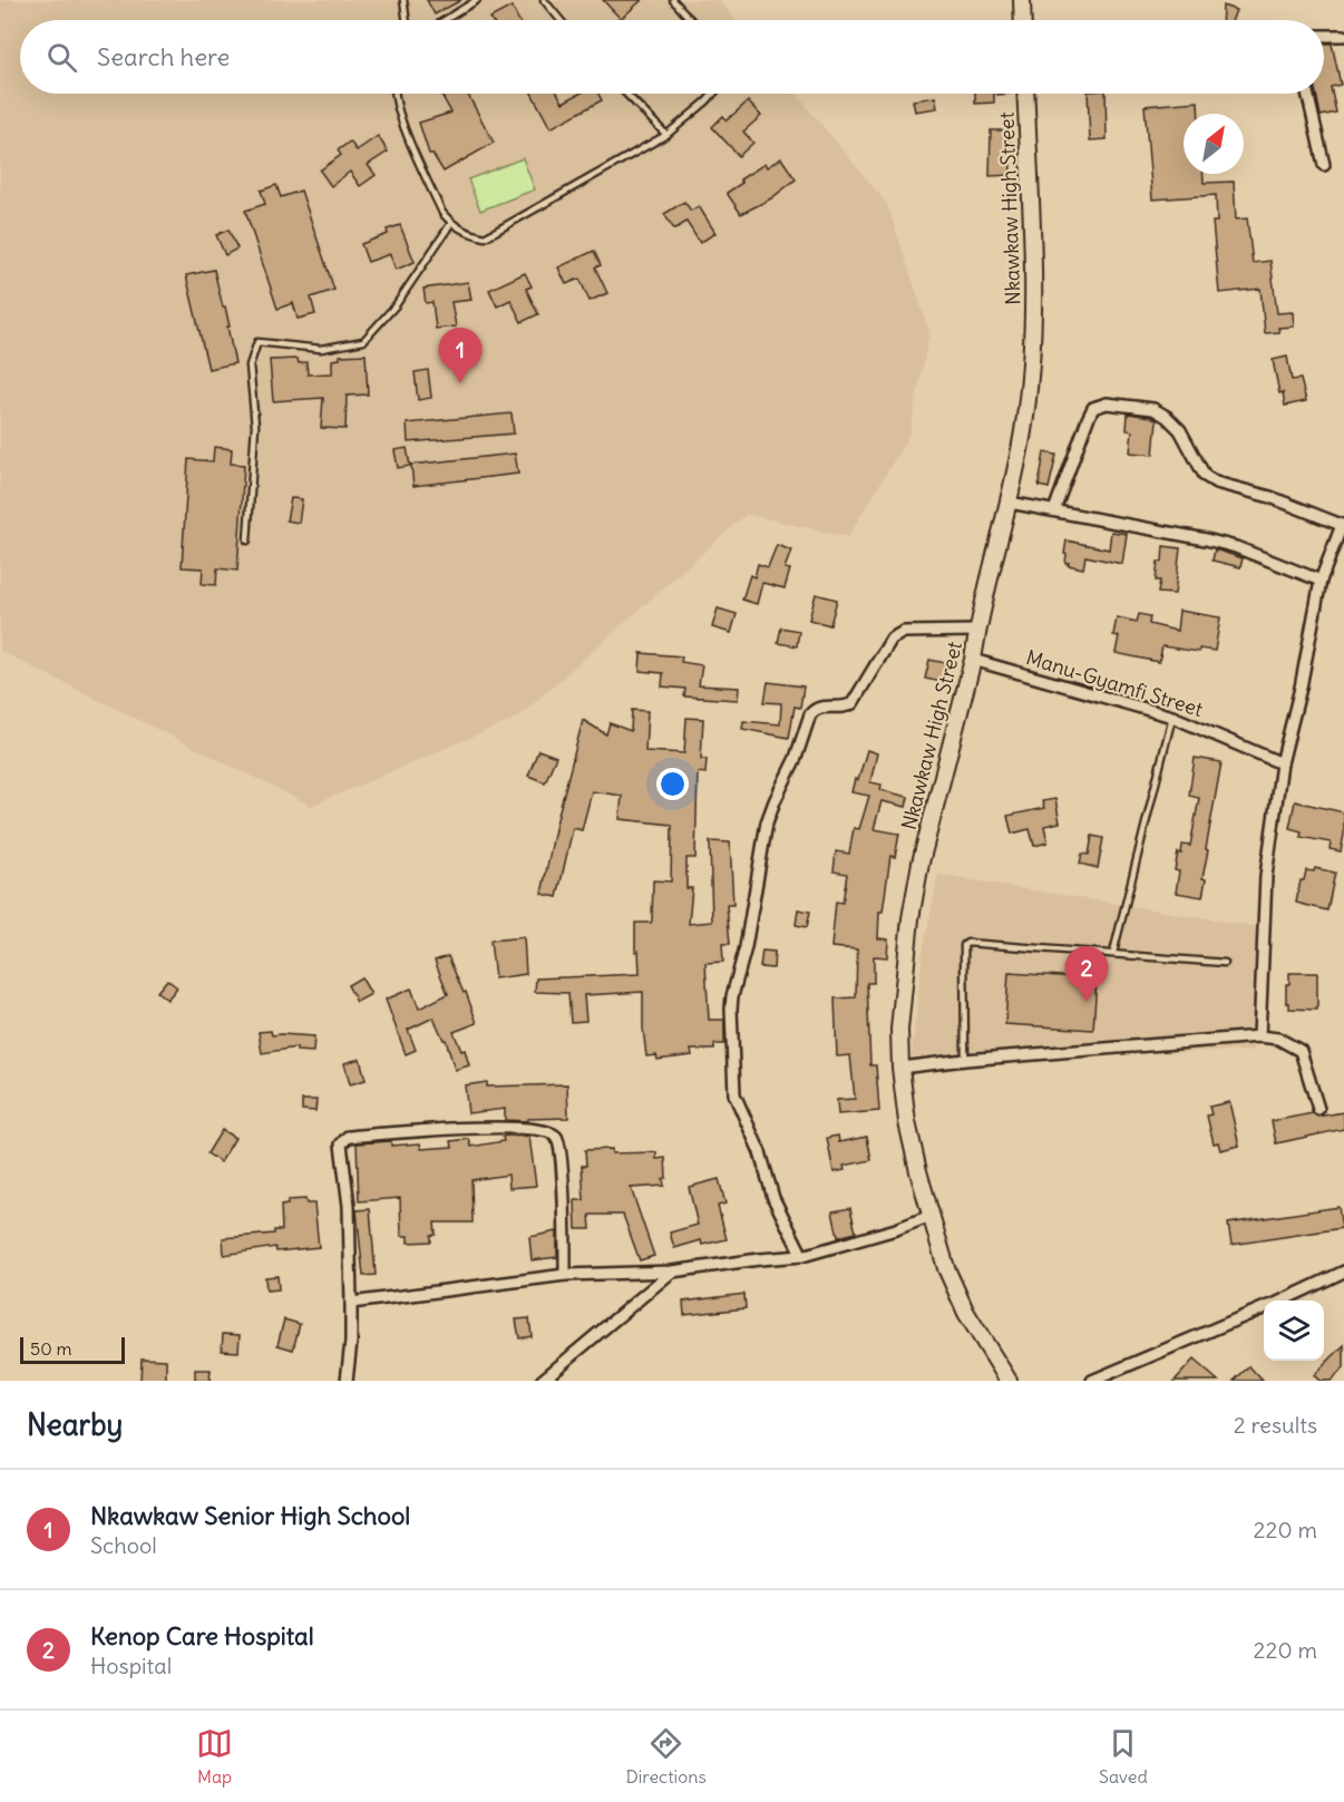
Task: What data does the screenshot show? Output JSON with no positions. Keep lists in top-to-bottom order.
{
  "streets": {
    "main road": ["Nkawkaw High Street"],
    "street": ["Manu-Gyamfi Street"]
  },
  "crossings": [
    ["Nkawkaw High Street", "Manu-Gyamfi Street"]
  ],
  "scale_bar": "50 m",
  "north": "top right",
  "page": {
    "search": "Search here",
    "pins": ["1", "2"],
    "scale": "50 m",
    "heading": ["Nearby", "2 results"],
    "list": [
      {
        "mark": "1",
        "name": "Nkawkaw Senior High School",
        "note": "School",
        "value": "220 m"
      },
      {
        "mark": "2",
        "name": "Kenop Care Hospital",
        "note": "Hospital",
        "value": "220 m"
      }
    ],
    "nav": ["Map", "Directions", "Saved"]
  }
}
